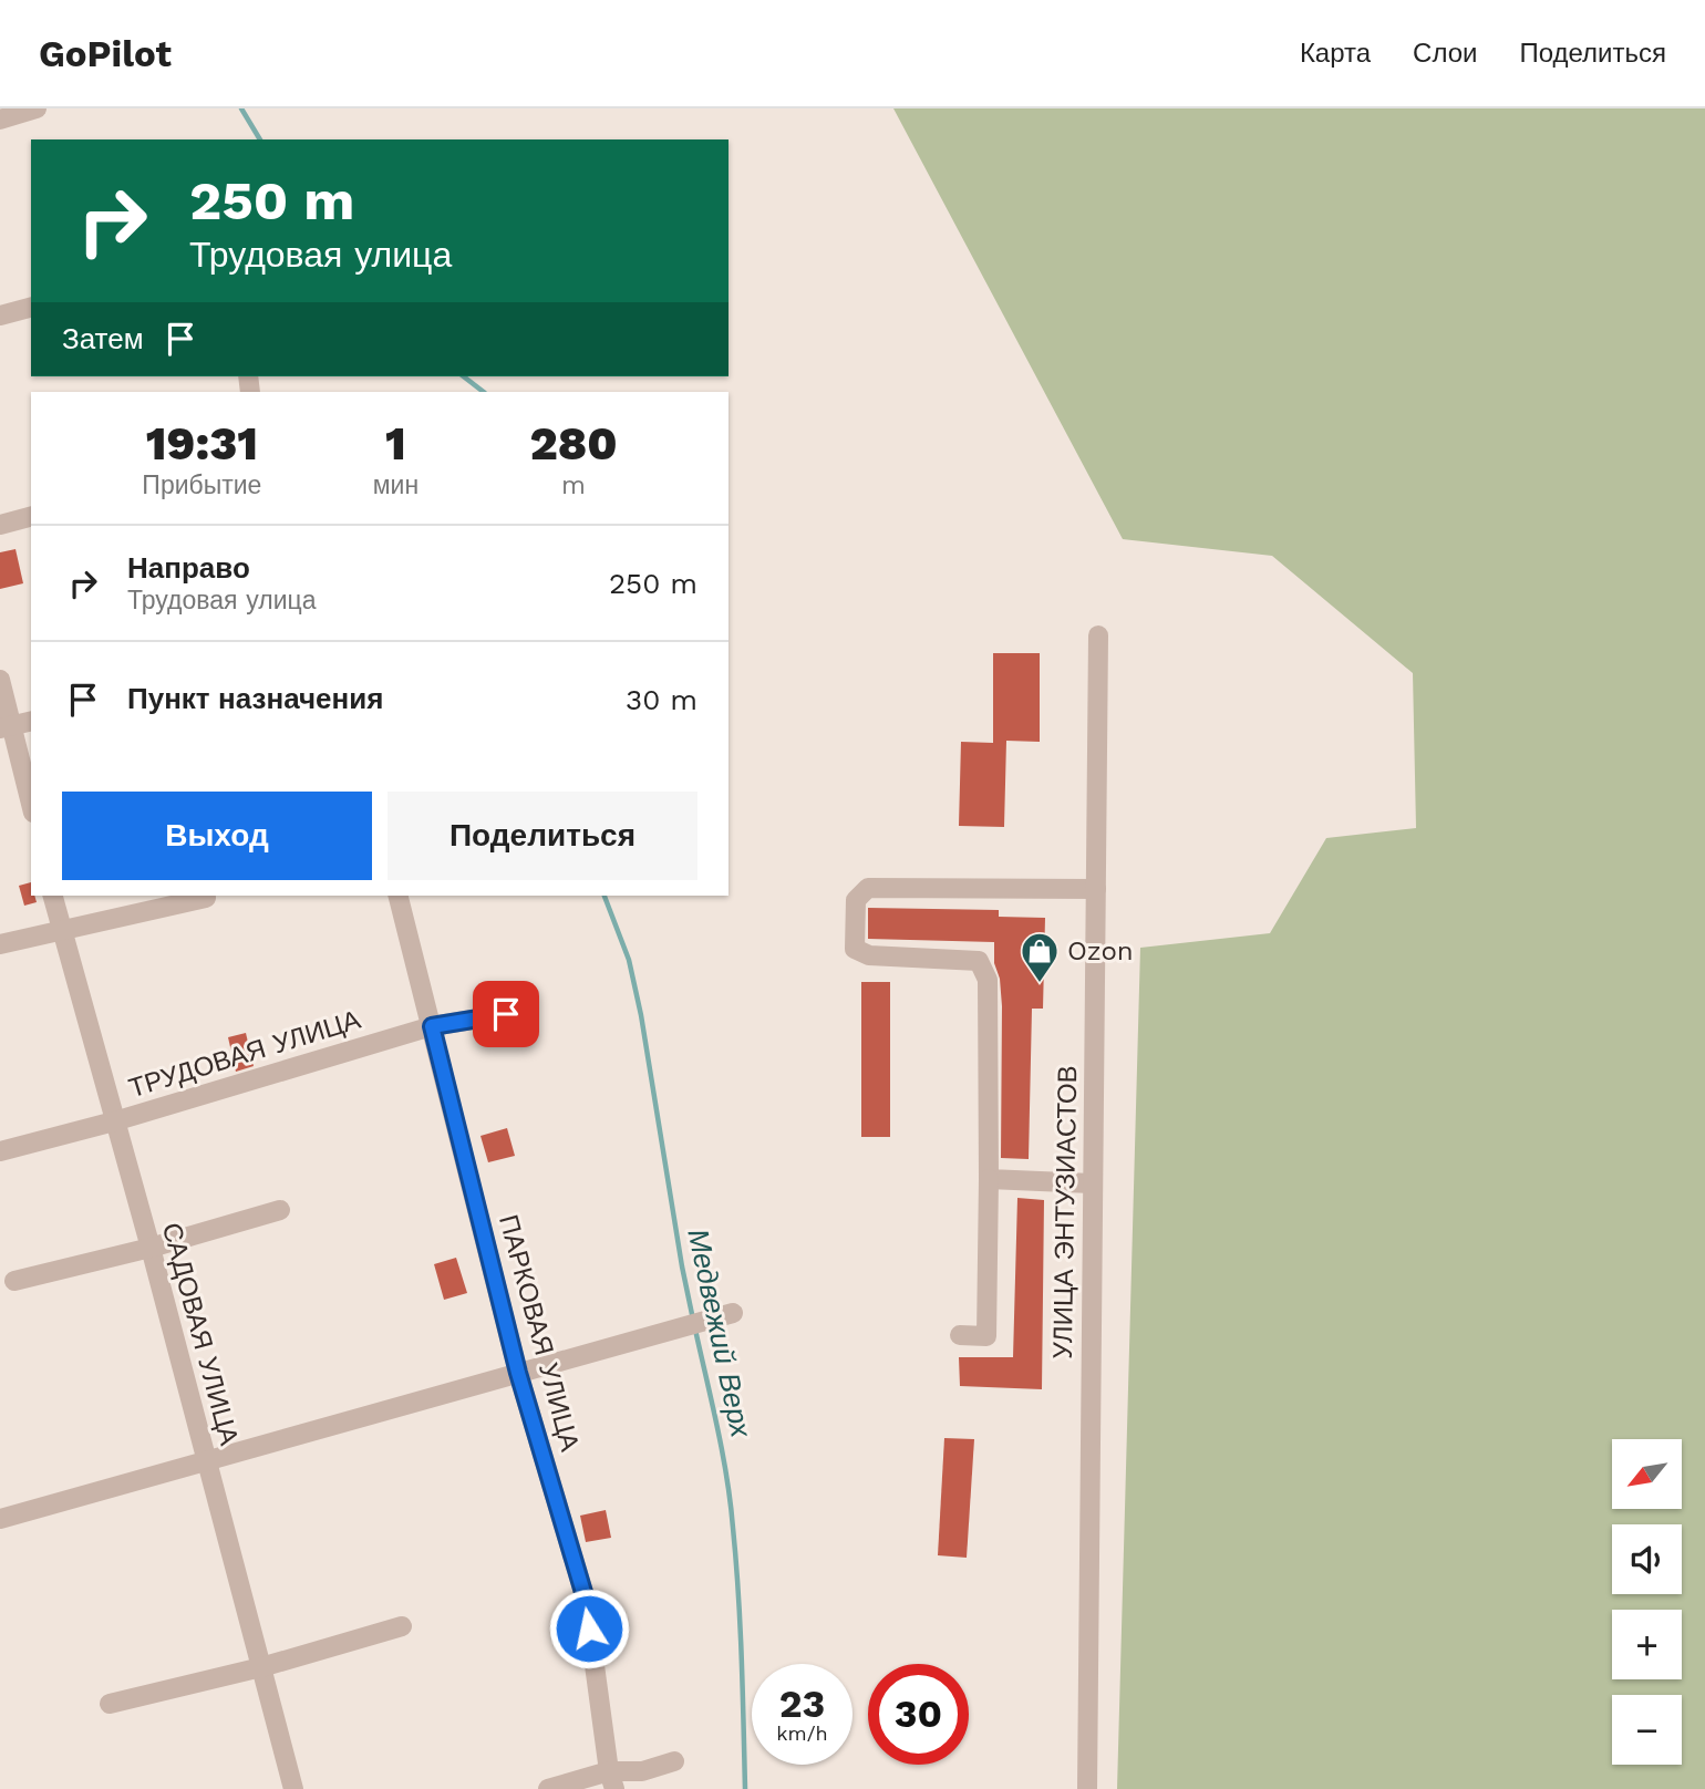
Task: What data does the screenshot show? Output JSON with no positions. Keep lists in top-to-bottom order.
{
  "streets": {
    "street": [
      "ТРУДОВАЯ УЛИЦА",
      "УЛИЦА ЭНТУЗИАСТОВ",
      "ПАРКОВАЯ УЛИЦА",
      "САДОВАЯ УЛИЦА"
    ]
  },
  "crossings": [
    ["ТРУДОВАЯ УЛИЦА", "ПАРКОВАЯ УЛИЦА"],
    ["ТРУДОВАЯ УЛИЦА", "САДОВАЯ УЛИЦА"]
  ],
  "water": ["Медвежий Верх"],
  "places": {
    "shop": ["Ozon"]
  },
  "north": "bottom left",
  "page": {
    "header": "GoPilot",
    "nav": ["Карта", "Слои", "Поделиться"],
    "turn": ["250 m", "Трудовая улица"],
    "then": "Затем",
    "eta": [
      "19:31",
      "Прибытие",
      "1",
      "мин",
      "280",
      "m"
    ],
    "list": [
      {
        "name": "Направо",
        "note": "Трудовая улица",
        "value": "250 m"
      },
      {
        "name": "Пункт назначения",
        "value": "30 m"
      }
    ],
    "buttons": ["Выход", "Поделиться"],
    "map_buttons": ["+", "−"],
    "speed": "23 km/h",
    "limit": "30"
  }
}
